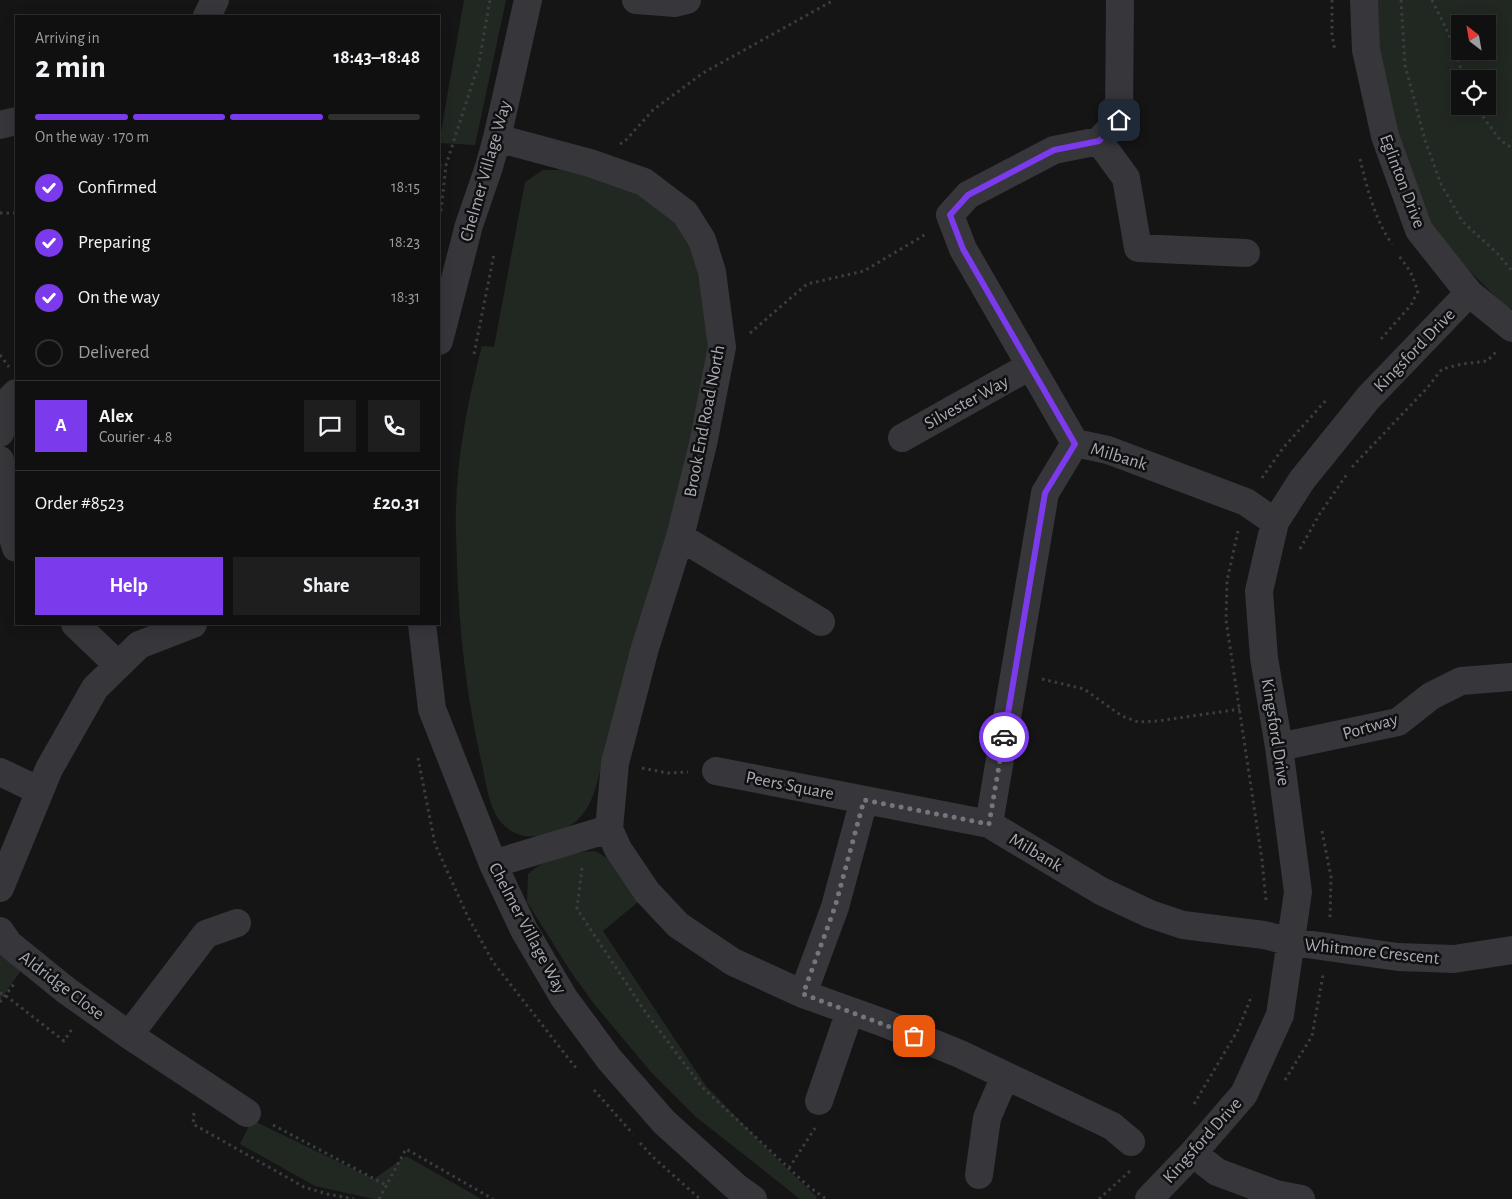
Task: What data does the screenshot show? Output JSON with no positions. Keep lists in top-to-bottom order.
{
  "streets": {
    "street": [
      "Chelmer Village Way",
      "Eglinton Drive",
      "Kingsford Drive",
      "Silvester Way",
      "Brook End Road North",
      "Milbank",
      "Portway",
      "Peers Square",
      "Whitmore Crescent",
      "Aldridge Close"
    ]
  },
  "crossings": [
    ["Chelmer Village Way", "Brook End Road North"],
    ["Eglinton Drive", "Kingsford Drive"],
    ["Kingsford Drive", "Milbank"],
    ["Kingsford Drive", "Portway"],
    ["Kingsford Drive", "Whitmore Crescent"],
    ["Milbank", "Peers Square"],
    ["Milbank", "Whitmore Crescent"]
  ],
  "north": "top left",
  "page": {
    "heading": ["2 min", "Arriving in", "18:43–18:48"],
    "panel": [
      "Alex",
      "Courier · 4.8",
      "Order #8523",
      "£20.31"
    ],
    "bar": "On the way · 170 m",
    "list": [
      ["Confirmed", "18:15"],
      ["Preparing", "18:23"],
      ["On the way", "18:31"],
      "Delivered"
    ],
    "round": "A",
    "buttons": ["Help", "Share"]
  }
}
